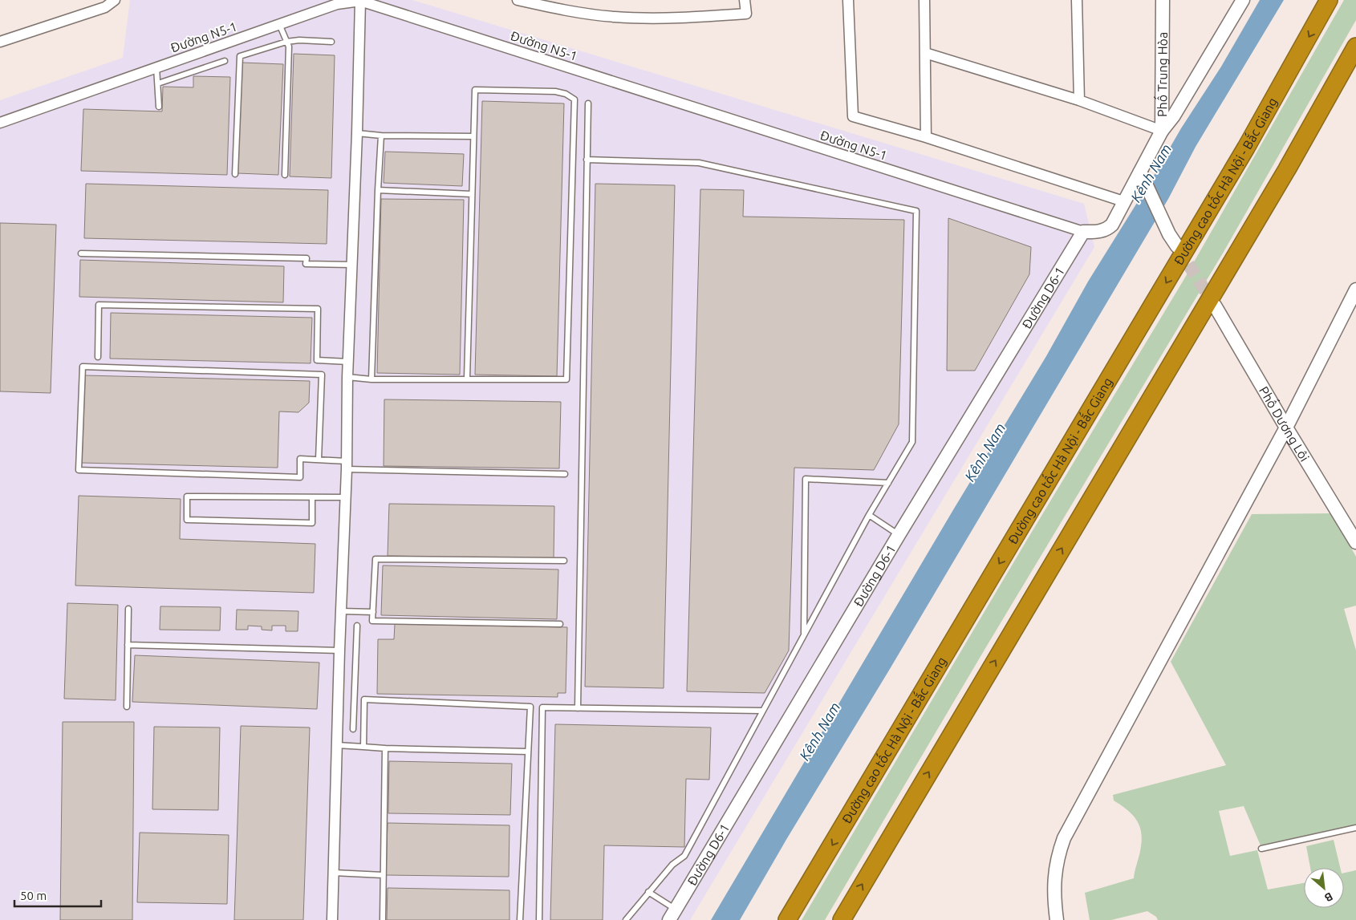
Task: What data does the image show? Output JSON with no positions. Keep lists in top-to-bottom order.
{
  "streets": {
    "highway": ["Đường cao tốc Hà Nội - Bắc Giang"],
    "street": [
      "Đường N5-1",
      "Phố Trung Hòa",
      "Đường D6-1",
      "Phố Dương Lôi"
    ]
  },
  "crossings": [
    ["Đường N5-1", "Phố Trung Hòa"],
    ["Đường N5-1", "Đường D6-1"],
    ["Phố Trung Hòa", "Đường D6-1"]
  ],
  "water": ["Kênh Nam"],
  "scale_bar": "50 m",
  "north": "bottom right"
}
